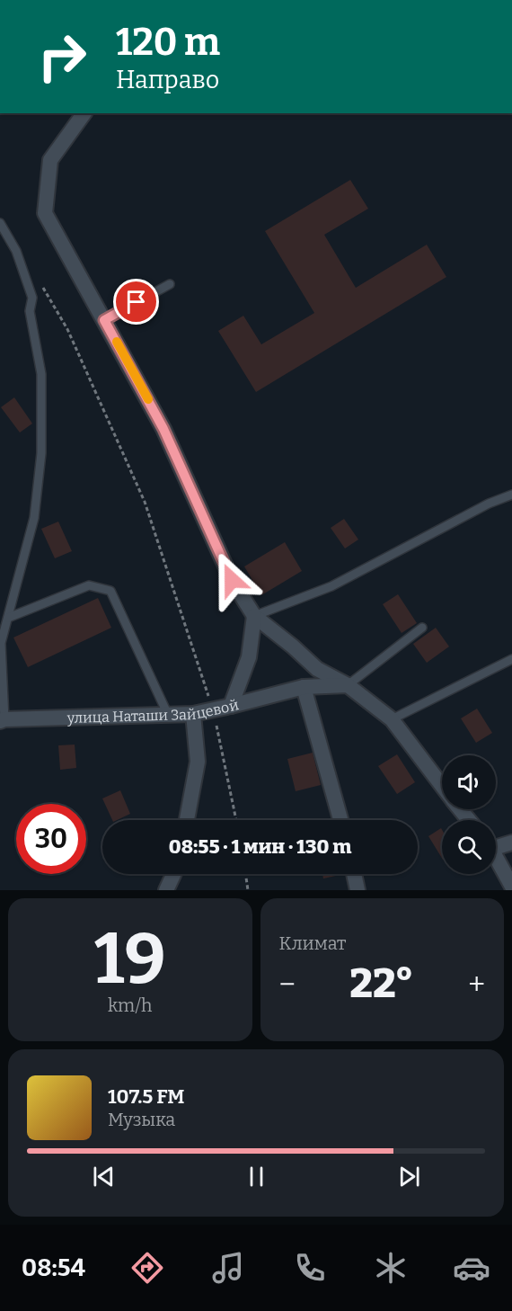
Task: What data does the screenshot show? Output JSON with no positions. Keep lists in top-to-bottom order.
{
  "streets": {
    "street": ["улица Наташи Зайцевой"]
  },
  "page": {
    "turn": ["120 m", "Направо"],
    "limit": "30",
    "trip": "08:55 · 1 мин · 130 m",
    "tile": [
      ["19", "km/h"],
      "Климат"
    ],
    "heat": ["−", "22°", "+"],
    "song": ["107.5 FM", "Музыка"],
    "tabs": "08:54"
  }
}
